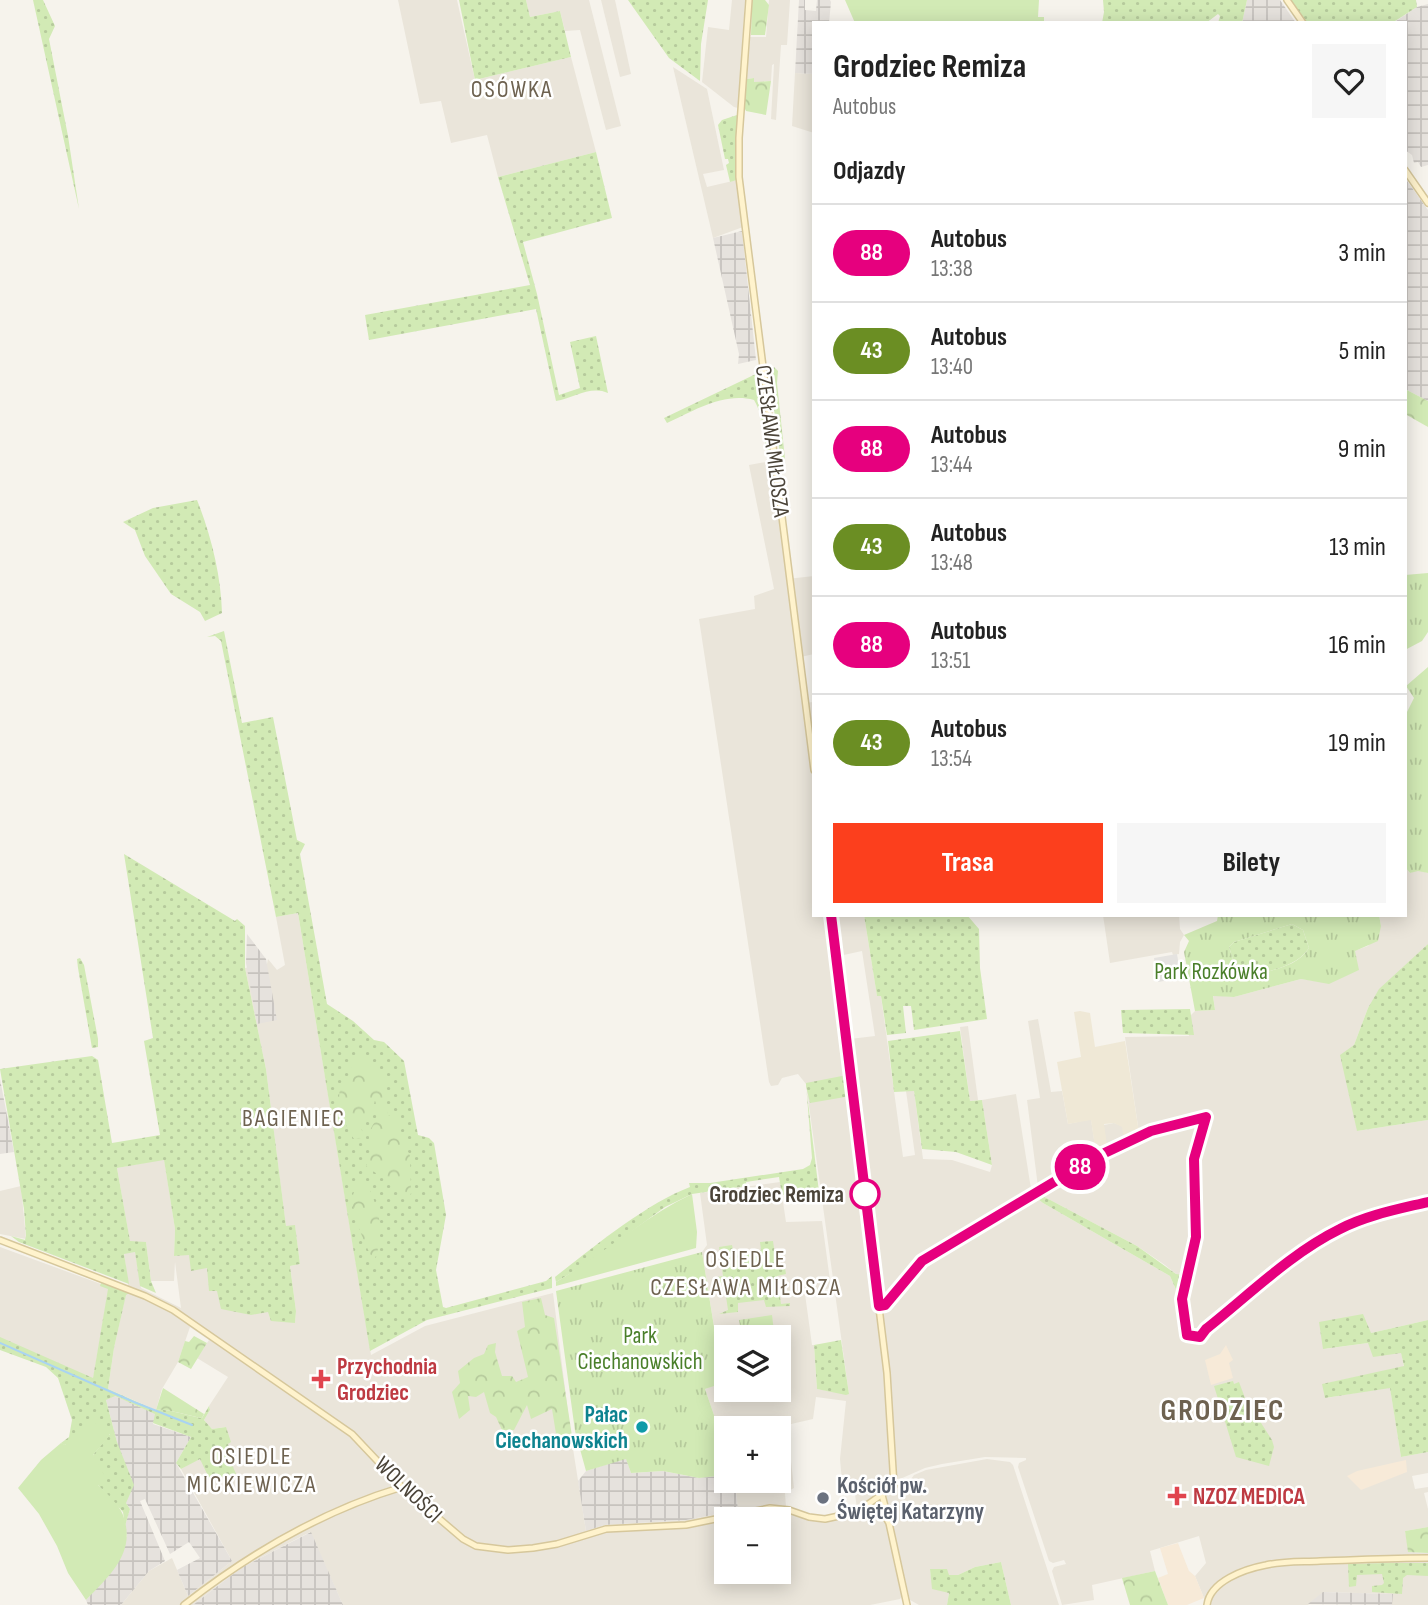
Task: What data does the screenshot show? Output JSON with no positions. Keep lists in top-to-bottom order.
{
  "streets": {
    "street": ["CZESŁAWA MIŁOSZA", "WOLNOŚCI"]
  },
  "districts": [
    "OSÓWKA",
    "BAGIENIEC",
    "OSIEDLE CZESŁAWA MIŁOSZA",
    "GRODZIEC",
    "OSIEDLE MICKIEWICZA"
  ],
  "parks": ["Park Rozkówka", "Park Ciechanowskich"],
  "places": {
    "other": ["Grodziec Remiza", "Pałac Ciechanowskich", "Kościół pw. Świętej Katarzyny"],
    "health": ["Przychodnia Grodziec", "NZOZ MEDICA"]
  },
  "lines": ["bus line 88"],
  "page": {
    "on_map": "88",
    "heading": [
      ["Grodziec Remiza", "Autobus"],
      "Odjazdy"
    ],
    "list": [
      {
        "mark": "88",
        "name": "Autobus",
        "note": "13:38",
        "value": "3 min"
      },
      {
        "mark": "43",
        "name": "Autobus",
        "note": "13:40",
        "value": "5 min"
      },
      {
        "mark": "88",
        "name": "Autobus",
        "note": "13:44",
        "value": "9 min"
      },
      {
        "mark": "43",
        "name": "Autobus",
        "note": "13:48",
        "value": "13 min"
      },
      {
        "mark": "88",
        "name": "Autobus",
        "note": "13:51",
        "value": "16 min"
      },
      {
        "mark": "43",
        "name": "Autobus",
        "note": "13:54",
        "value": "19 min"
      }
    ],
    "buttons": ["Trasa", "Bilety"],
    "map_buttons": ["+", "−"]
  }
}
